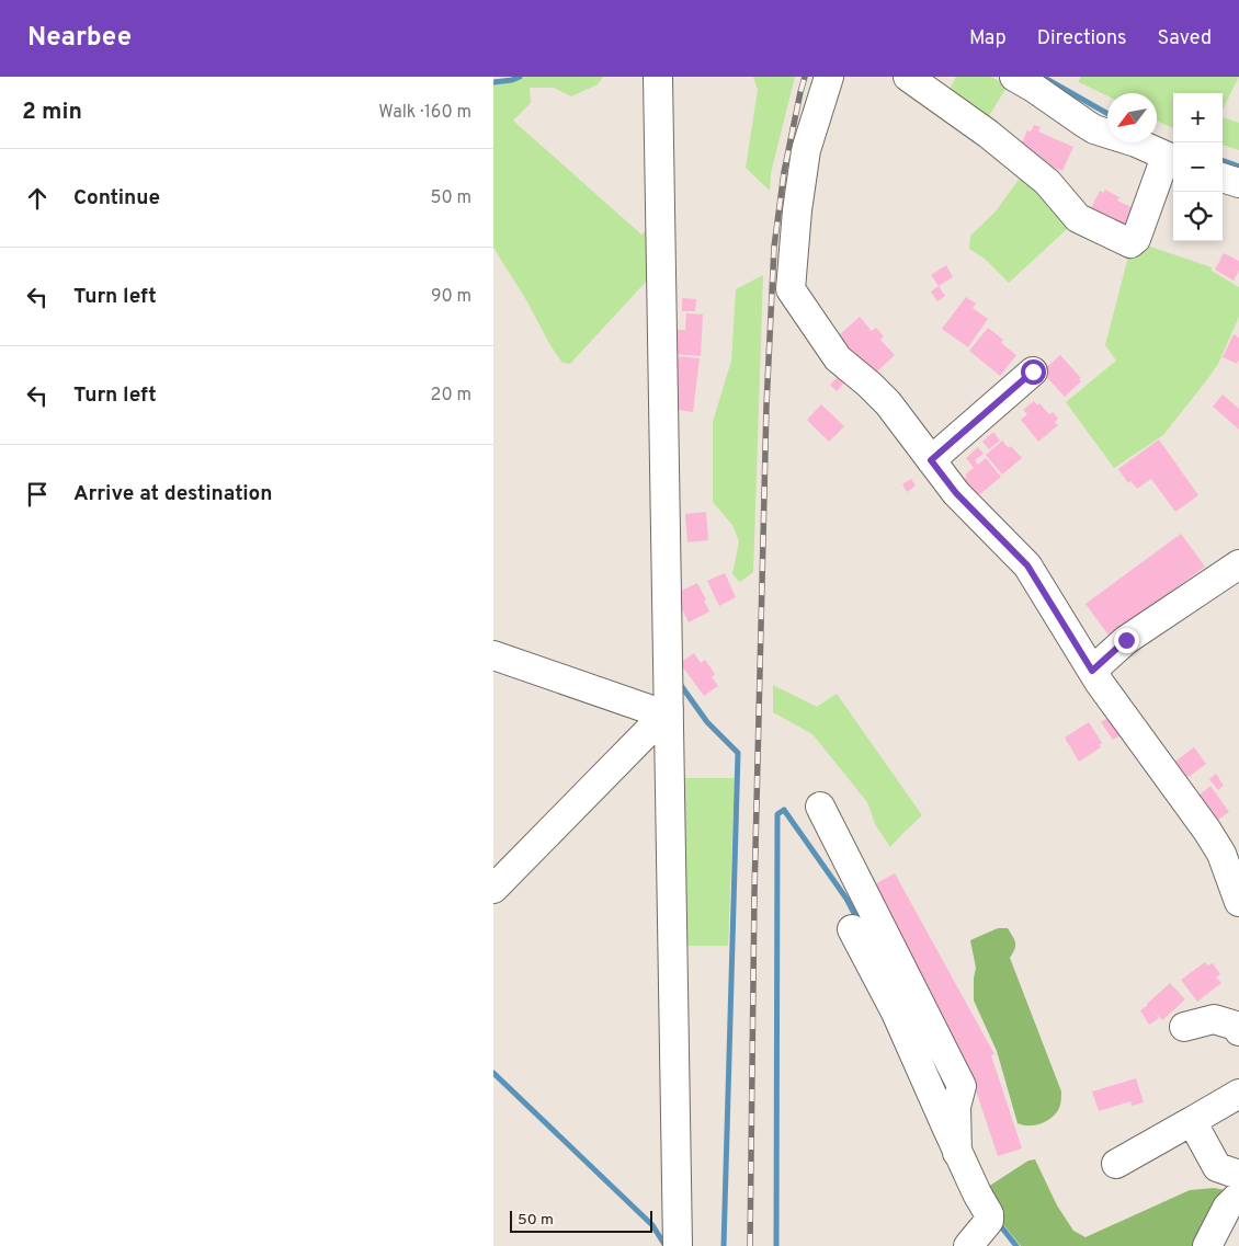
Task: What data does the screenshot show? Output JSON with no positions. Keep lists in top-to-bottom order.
{
  "scale_bar": "50 m",
  "north": "bottom left",
  "page": {
    "header": "Nearbee",
    "nav": ["Map", "Directions", "Saved"],
    "heading": ["2 min", "Walk · 160 m"],
    "map_buttons": ["+", "−"],
    "list": [
      ["Continue", "50 m"],
      ["Turn left", "90 m"],
      ["Turn left", "20 m"],
      "Arrive at destination"
    ],
    "scale": "50 m"
  }
}
